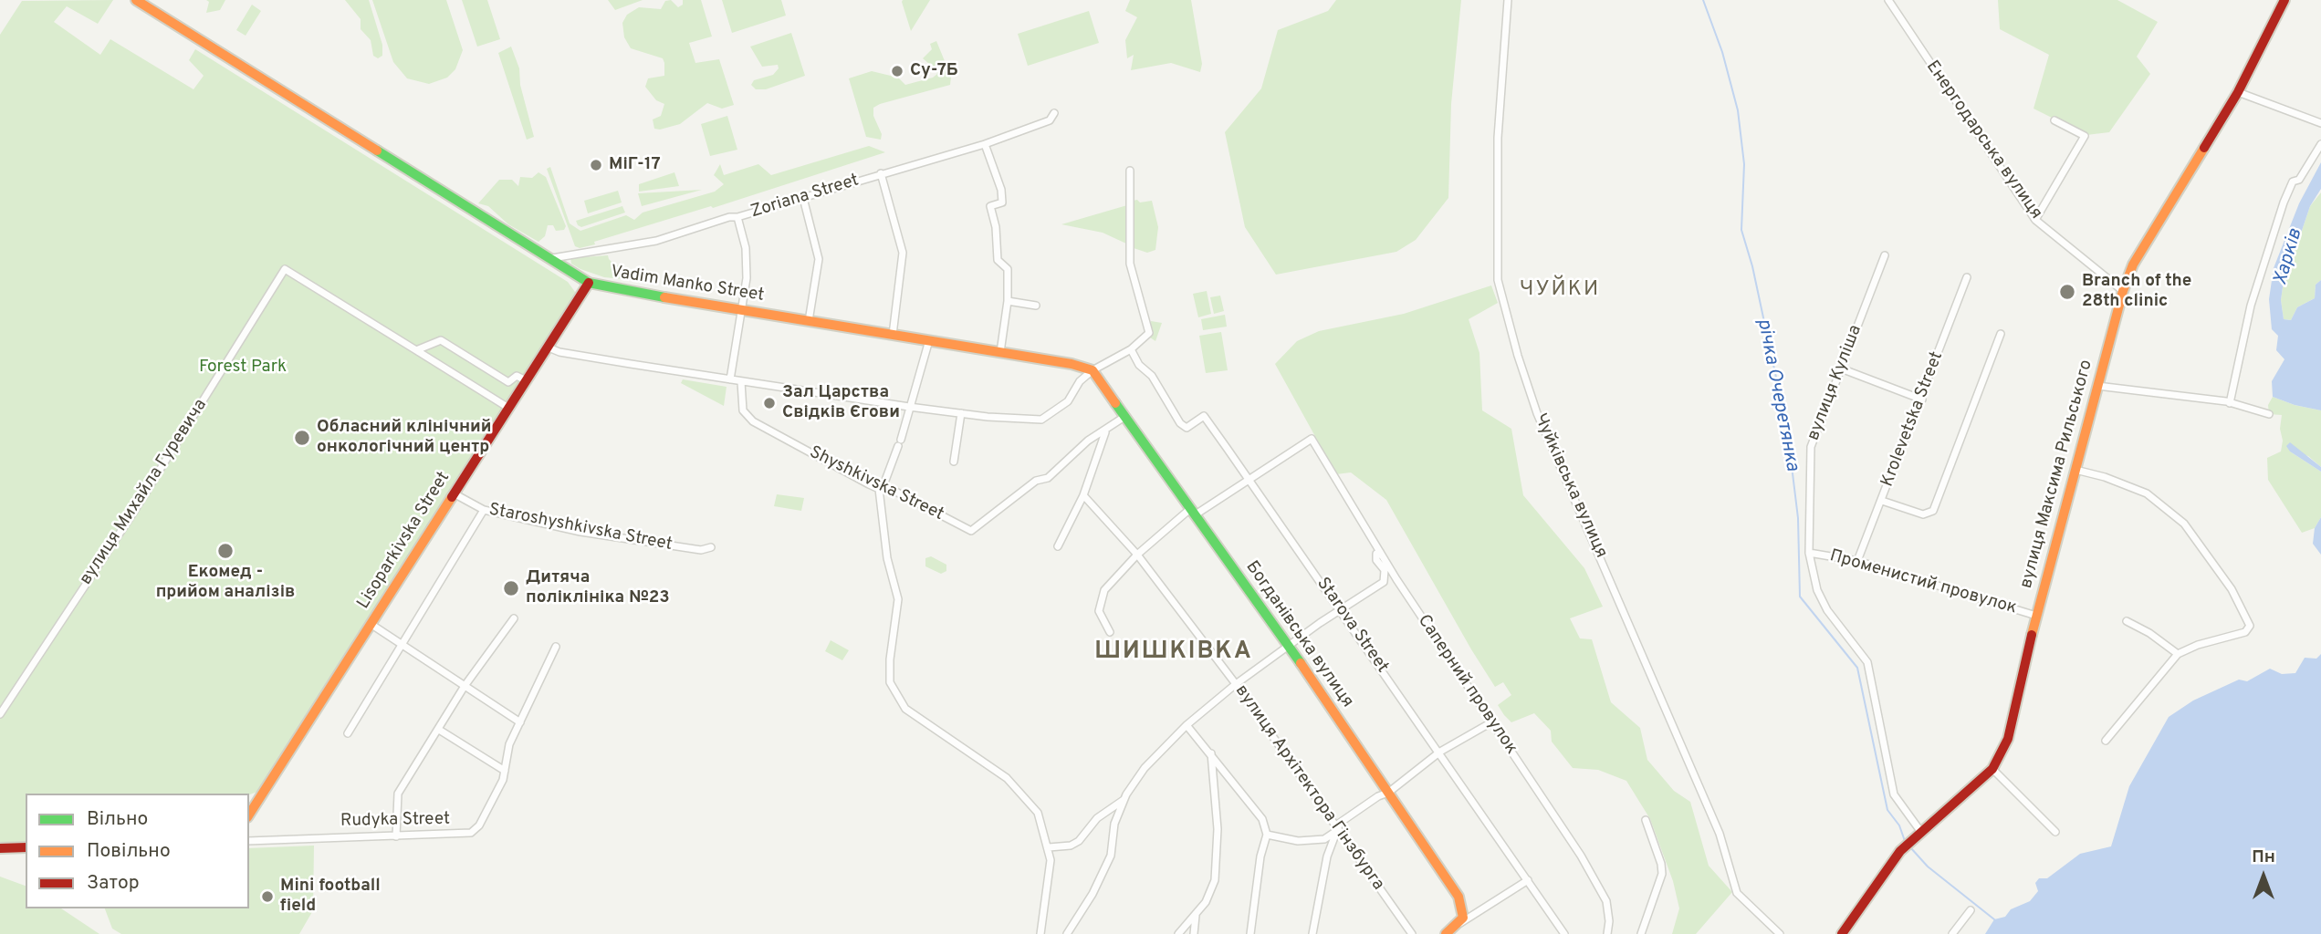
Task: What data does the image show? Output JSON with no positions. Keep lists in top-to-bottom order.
{
  "streets": {
    "main road": [
      "Vadim Manko Street",
      "вулиця Максима Рильського",
      "Lisoparkivska Street",
      "Богданівська вулиця"
    ],
    "street": [
      "Енергодарська вулиця",
      "Zoriana Street",
      "вулиця Куліша",
      "Krolevetska Street",
      "Shyshkivska Street",
      "Чуйківська вулиця",
      "вулиця Михайла Гуревича",
      "Staroshyshkivska Street",
      "Променистий провулок",
      "Starova Street",
      "Саперний провулок",
      "вулиця Архітектора Гінзбурга",
      "Rudyka Street"
    ]
  },
  "crossings": [
    ["Енергодарська вулиця", "вулиця Максима Рильського"],
    ["Zoriana Street", "Vadim Manko Street"],
    ["Vadim Manko Street", "Lisoparkivska Street"],
    ["Vadim Manko Street", "Богданівська вулиця"],
    ["вулиця Куліша", "вулиця Максима Рильського"],
    ["вулиця Куліша", "Променистий провулок"],
    ["Krolevetska Street", "Променистий провулок"],
    ["вулиця Максима Рильського", "Променистий провулок"],
    ["вулиця Михайла Гуревича", "Lisoparkivska Street"],
    ["Staroshyshkivska Street", "Lisoparkivska Street"],
    ["Starova Street", "Саперний провулок"]
  ],
  "districts": ["ЧУЙКИ", "ШИШКІВКА"],
  "water": ["Харків", "річка Очеретянка"],
  "parks": ["Forest Park"],
  "places": [
    "Су-7Б",
    "МіГ-17",
    "Branch of the 28th clinic",
    "Зал Царства Свідків Єгови",
    "Обласний клінічний онкологічний центр",
    "Екомед - прийом аналізів",
    "Дитяча поліклініка №23",
    "Mini football field"
  ],
  "legend": ["Вільно", "Повільно", "Затор"],
  "north": "top"
}
